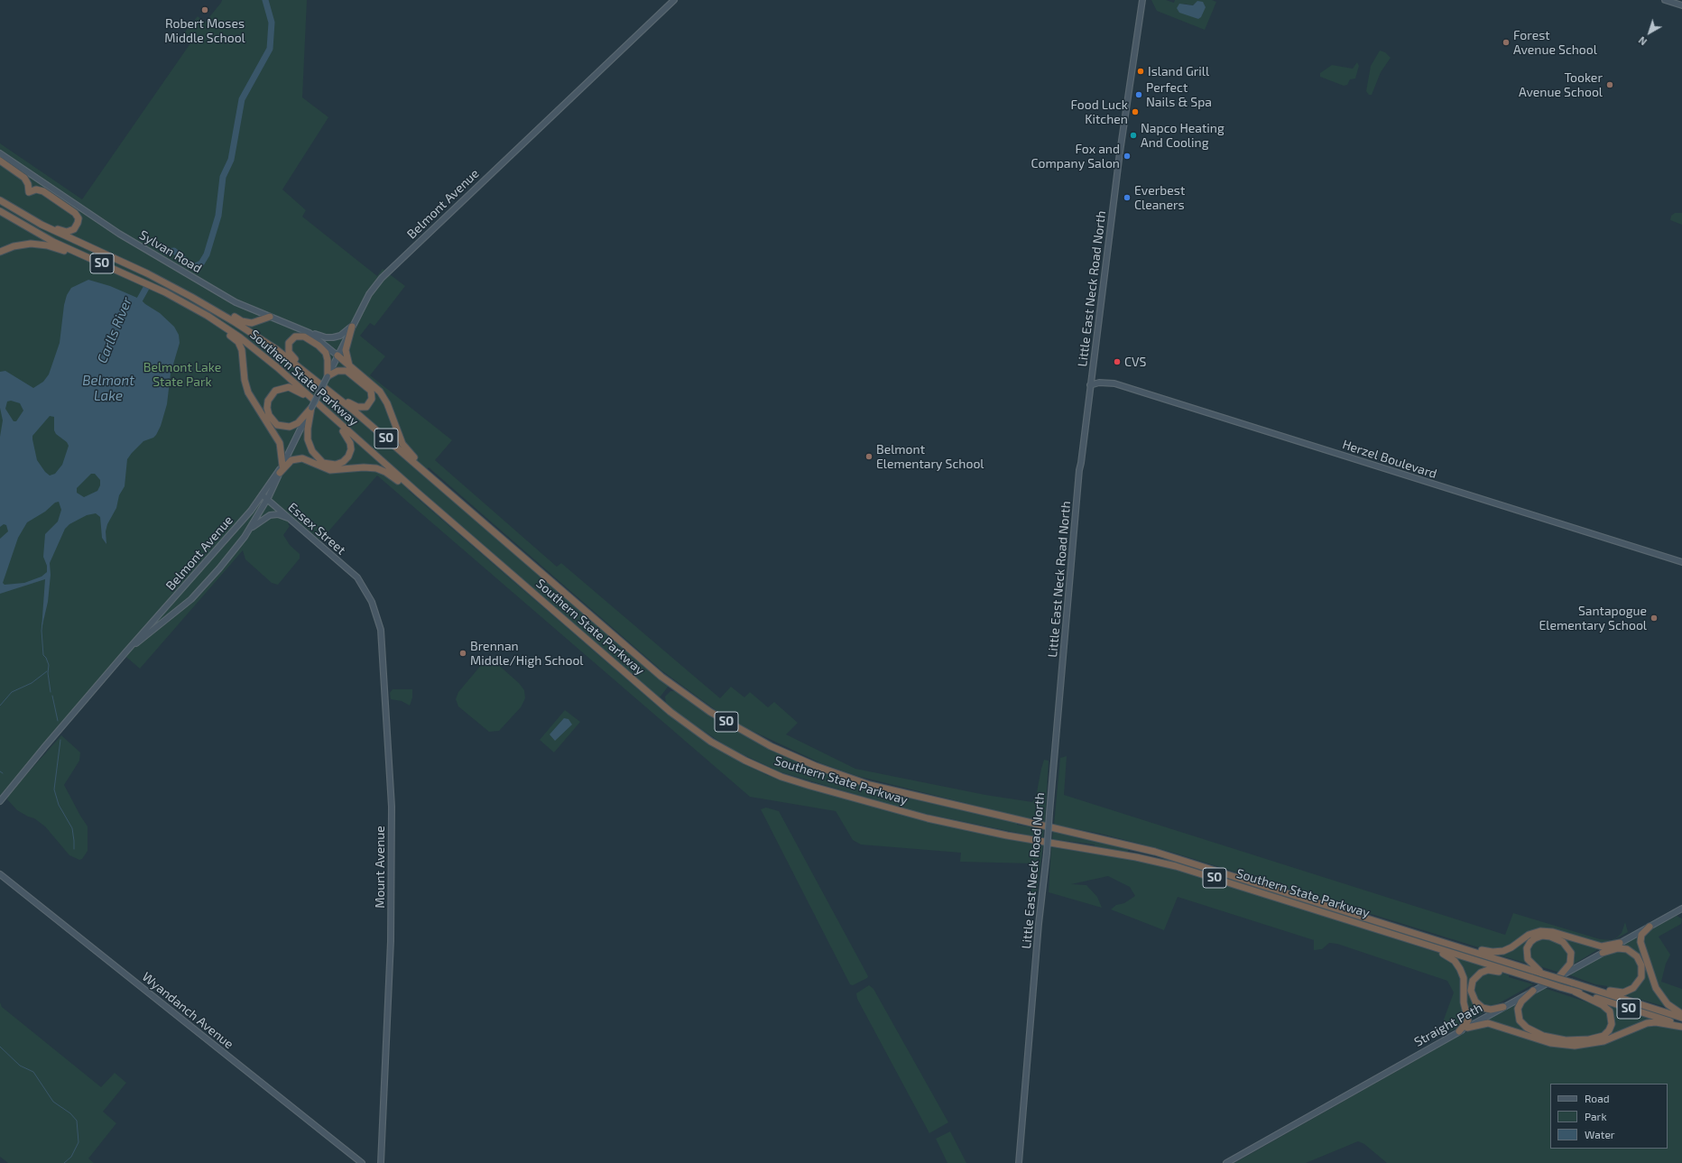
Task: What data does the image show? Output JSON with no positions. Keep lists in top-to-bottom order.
{
  "streets": {
    "highway": ["SO", "Southern State Parkway"],
    "street": [
      "Belmont Avenue",
      "Sylvan Road",
      "Little East Neck Road North",
      "Herzel Boulevard",
      "Essex Street",
      "Mount Avenue",
      "Wyandanch Avenue",
      "Straight Path"
    ]
  },
  "crossings": [
    ["Belmont Avenue", "Sylvan Road"],
    ["Belmont Avenue", "Essex Street"],
    ["Little East Neck Road North", "Herzel Boulevard"],
    ["Essex Street", "Mount Avenue"]
  ],
  "water": ["Carlls River", "Belmont Lake"],
  "parks": ["Belmont Lake State Park"],
  "places": [
    "Robert Moses Middle School",
    "Forest Avenue School",
    "Island Grill",
    "Tooker Avenue School",
    "Perfect Nails & Spa",
    "Food Luck Kitchen",
    "Napco Heating And Cooling",
    "Fox and Company Salon",
    "Everbest Cleaners",
    "CVS",
    "Belmont Elementary School",
    "Santapogue Elementary School",
    "Brennan Middle/High School"
  ],
  "legend": ["Road", "Park", "Water"],
  "north": "bottom left"
}
